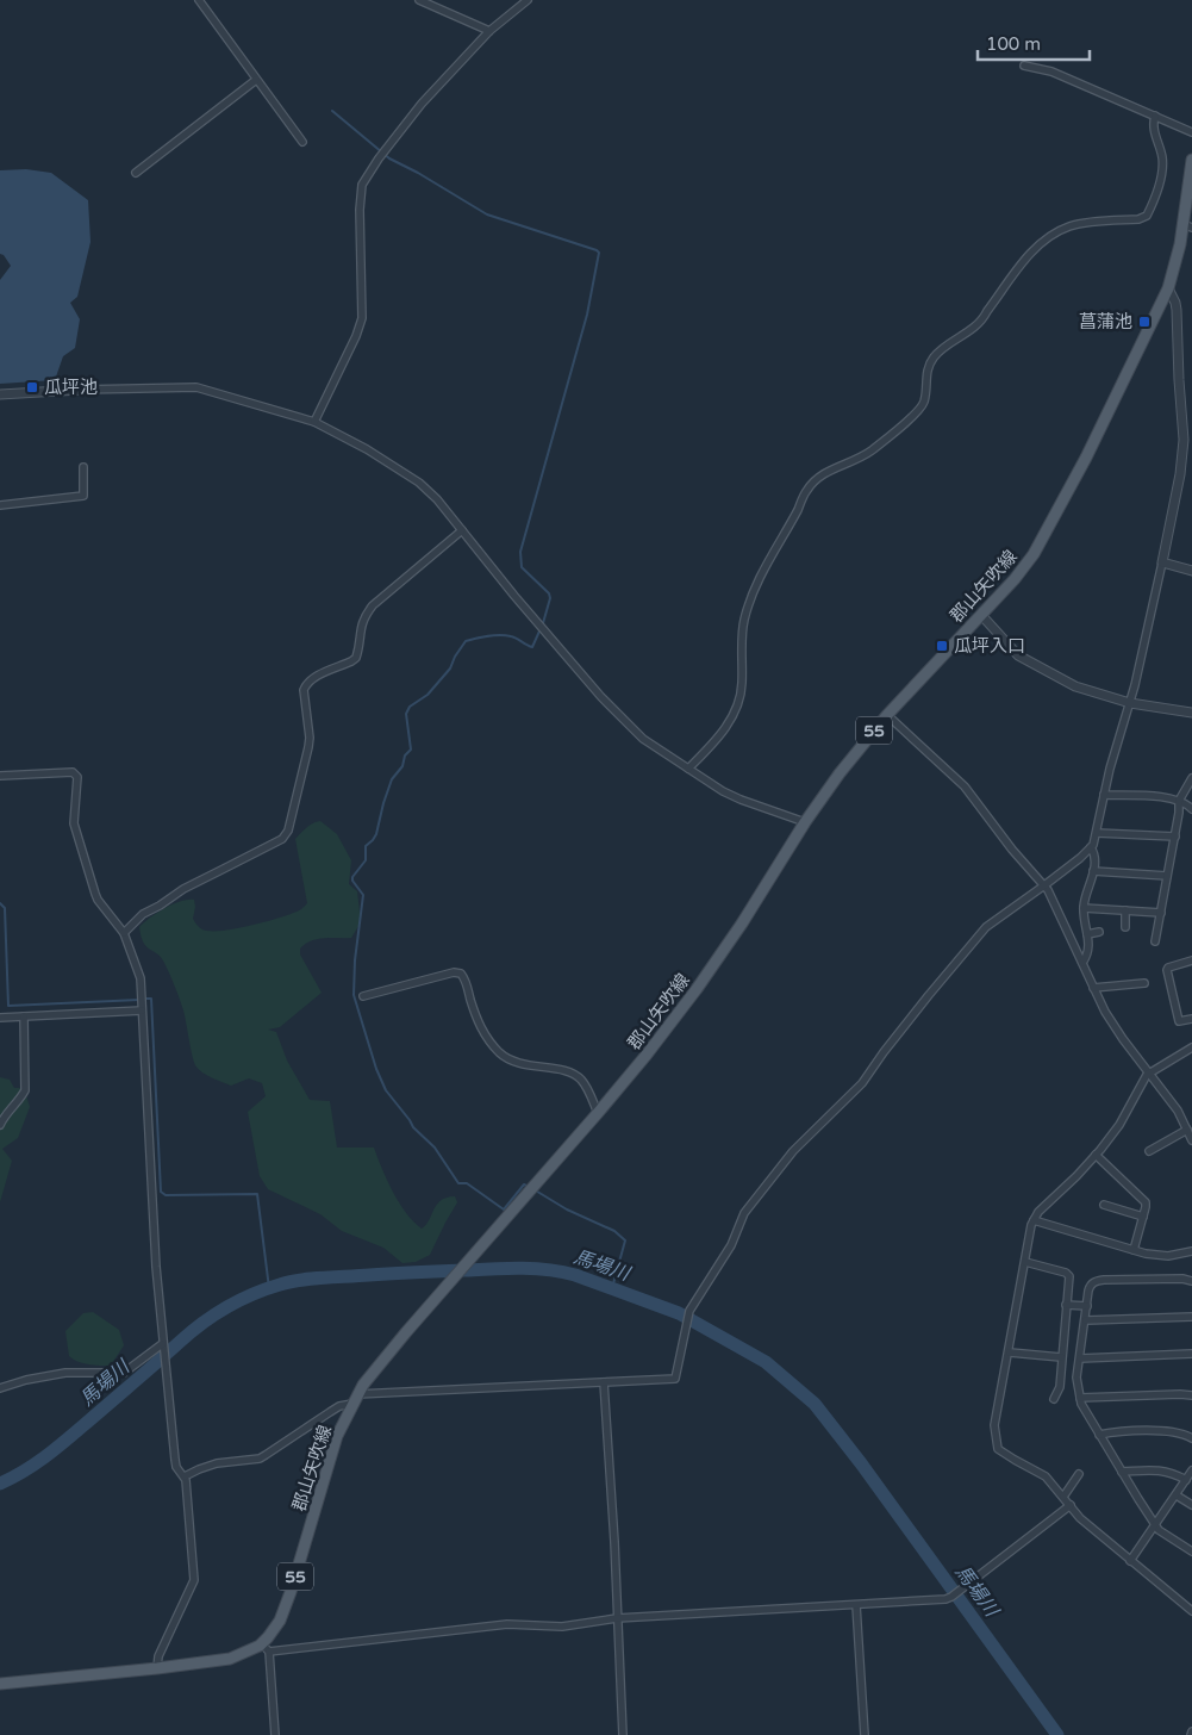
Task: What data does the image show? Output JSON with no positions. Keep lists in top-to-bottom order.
{
  "streets": {
    "main road": ["郡山矢吹線", "55"]
  },
  "water": ["馬場川"],
  "places": {
    "transit": ["菖蒲池", "瓜坪池", "瓜坪入口"]
  },
  "scale_bar": "100 m"
}
